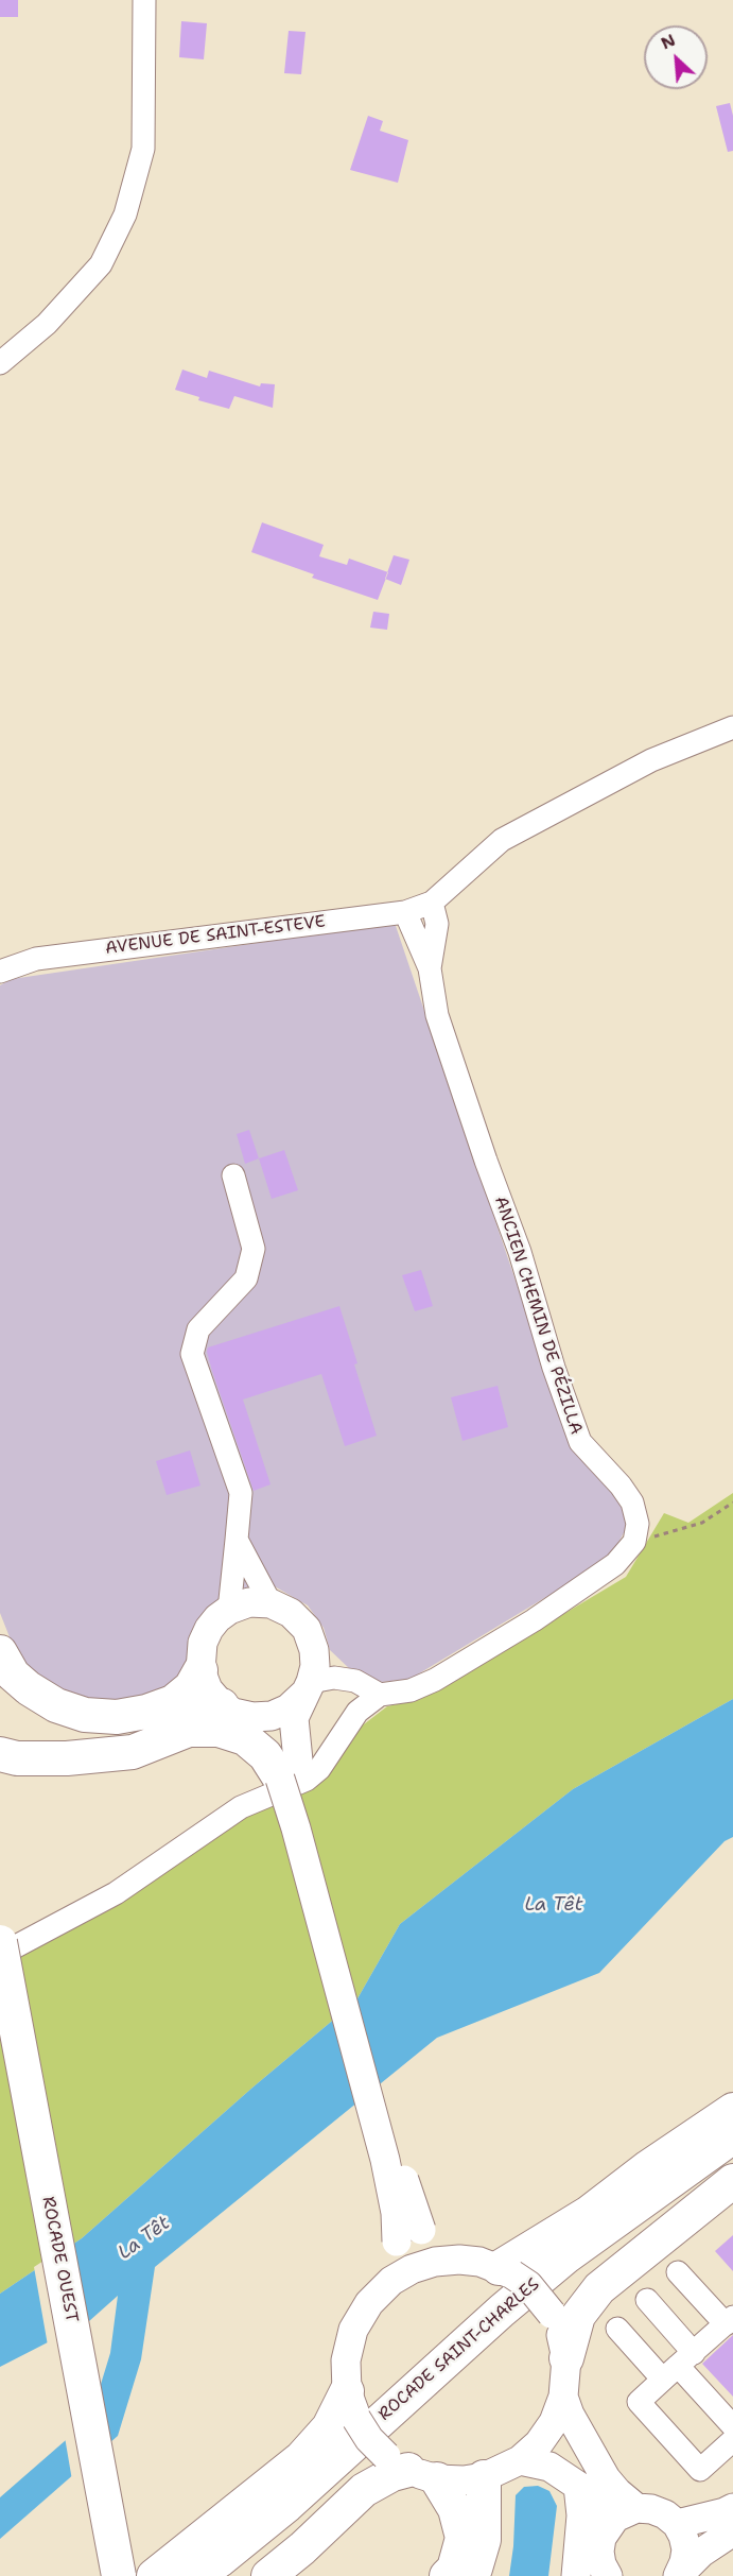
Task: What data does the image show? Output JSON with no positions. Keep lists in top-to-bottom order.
{
  "streets": {
    "highway": ["ROCADE OUEST", "ROCADE SAINT-CHARLES"],
    "street": ["AVENUE DE SAINT-ESTEVE", "ANCIEN CHEMIN DE PÉZILLA"]
  },
  "crossings": [
    ["AVENUE DE SAINT-ESTEVE", "ANCIEN CHEMIN DE PÉZILLA"]
  ],
  "water": ["La Têt"],
  "north": "top left"
}
